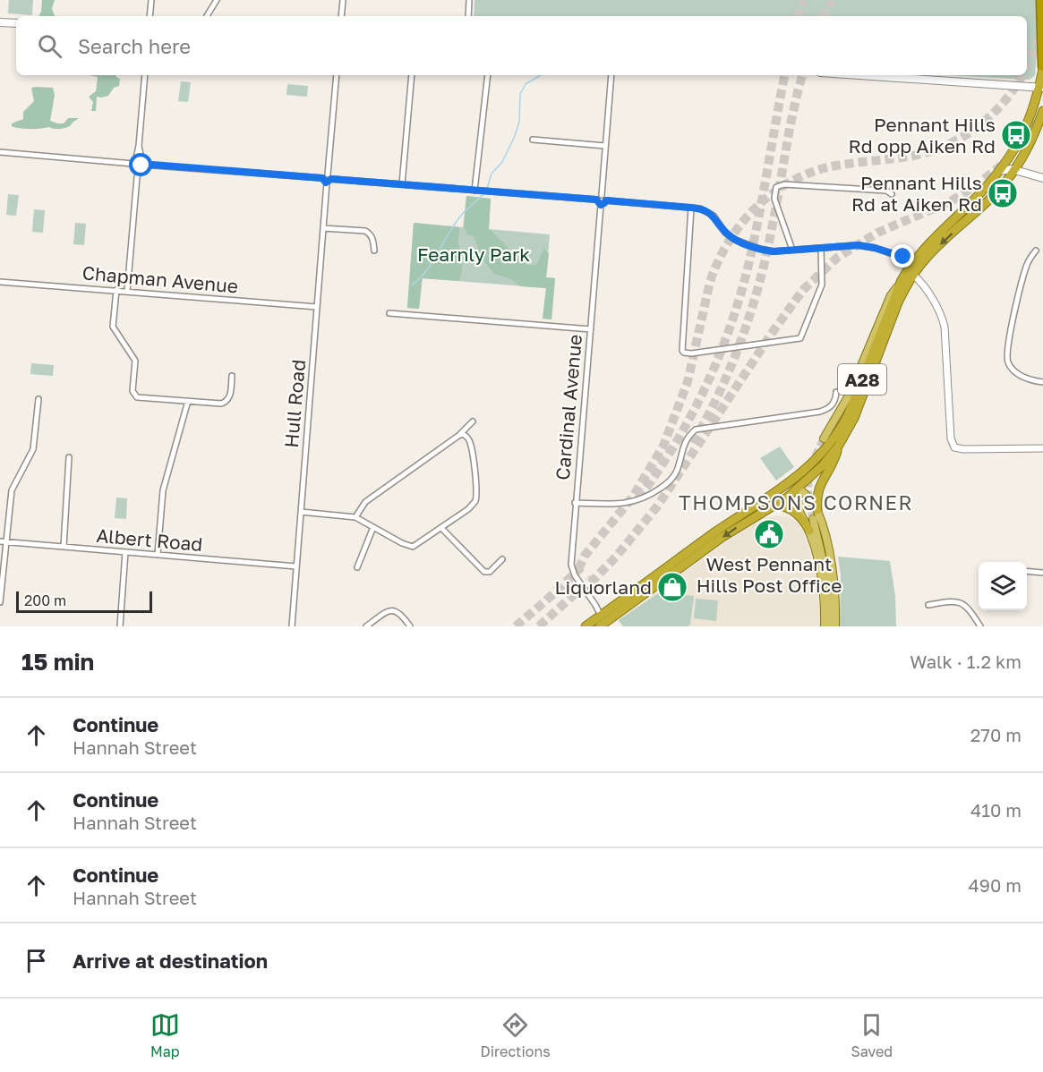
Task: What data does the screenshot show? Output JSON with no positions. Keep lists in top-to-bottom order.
{
  "streets": {
    "highway": ["A28"],
    "street": [
      "Chapman Avenue",
      "Hull Road",
      "Cardinal Avenue",
      "Albert Road"
    ]
  },
  "crossings": [
    ["Chapman Avenue", "Hull Road"],
    ["A28", "Cardinal Avenue"],
    ["Hull Road", "Albert Road"]
  ],
  "districts": ["THOMPSONS CORNER"],
  "parks": ["Fearnly Park"],
  "places": {
    "bus stop": ["Pennant Hills Rd opp Aiken Rd", "Pennant Hills Rd at Aiken Rd"],
    "public building": ["West Pennant Hills Post Office"],
    "shop": ["Liquorland"]
  },
  "scale_bar": "200 m",
  "page": {
    "search": "Search here",
    "scale": "200 m",
    "heading": ["15 min", "Walk · 1.2 km"],
    "list": [
      ["Continue", "Hannah Street", "270 m"],
      ["Continue", "Hannah Street", "410 m"],
      ["Continue", "Hannah Street", "490 m"],
      "Arrive at destination"
    ],
    "nav": ["Map", "Directions", "Saved"]
  }
}
